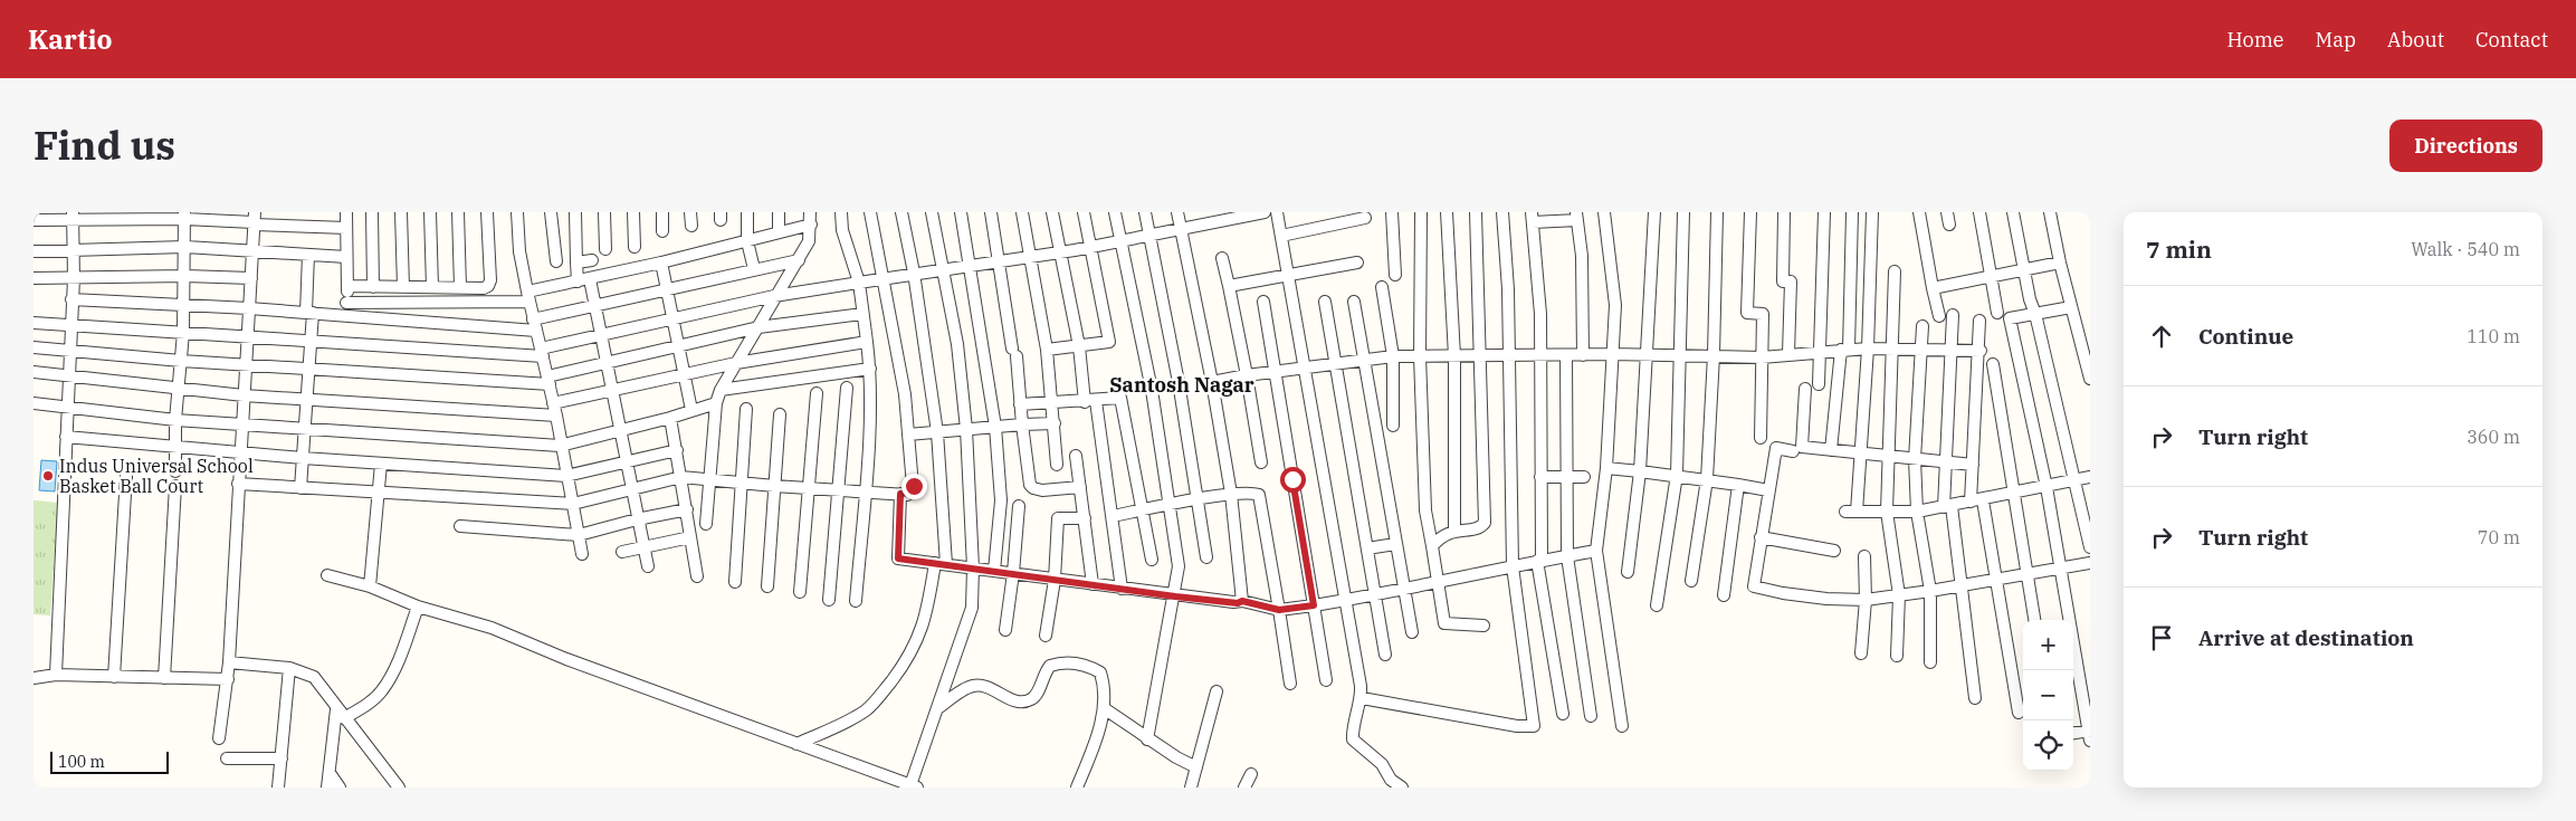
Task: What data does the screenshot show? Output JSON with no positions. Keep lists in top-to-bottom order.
{
  "districts": ["Santosh Nagar"],
  "places": ["Indus Universal School Basket Ball Court"],
  "scale_bar": "100 m",
  "page": {
    "header": "Kartio",
    "nav": [
      "Home",
      "Map",
      "About",
      "Contact"
    ],
    "title": "Find us",
    "buttons": "Directions",
    "heading": ["7 min", "Walk · 540 m"],
    "list": [
      ["Continue", "110 m"],
      ["Turn right", "360 m"],
      ["Turn right", "70 m"],
      "Arrive at destination"
    ],
    "map_buttons": ["+", "−"],
    "scale": "100 m"
  }
}
